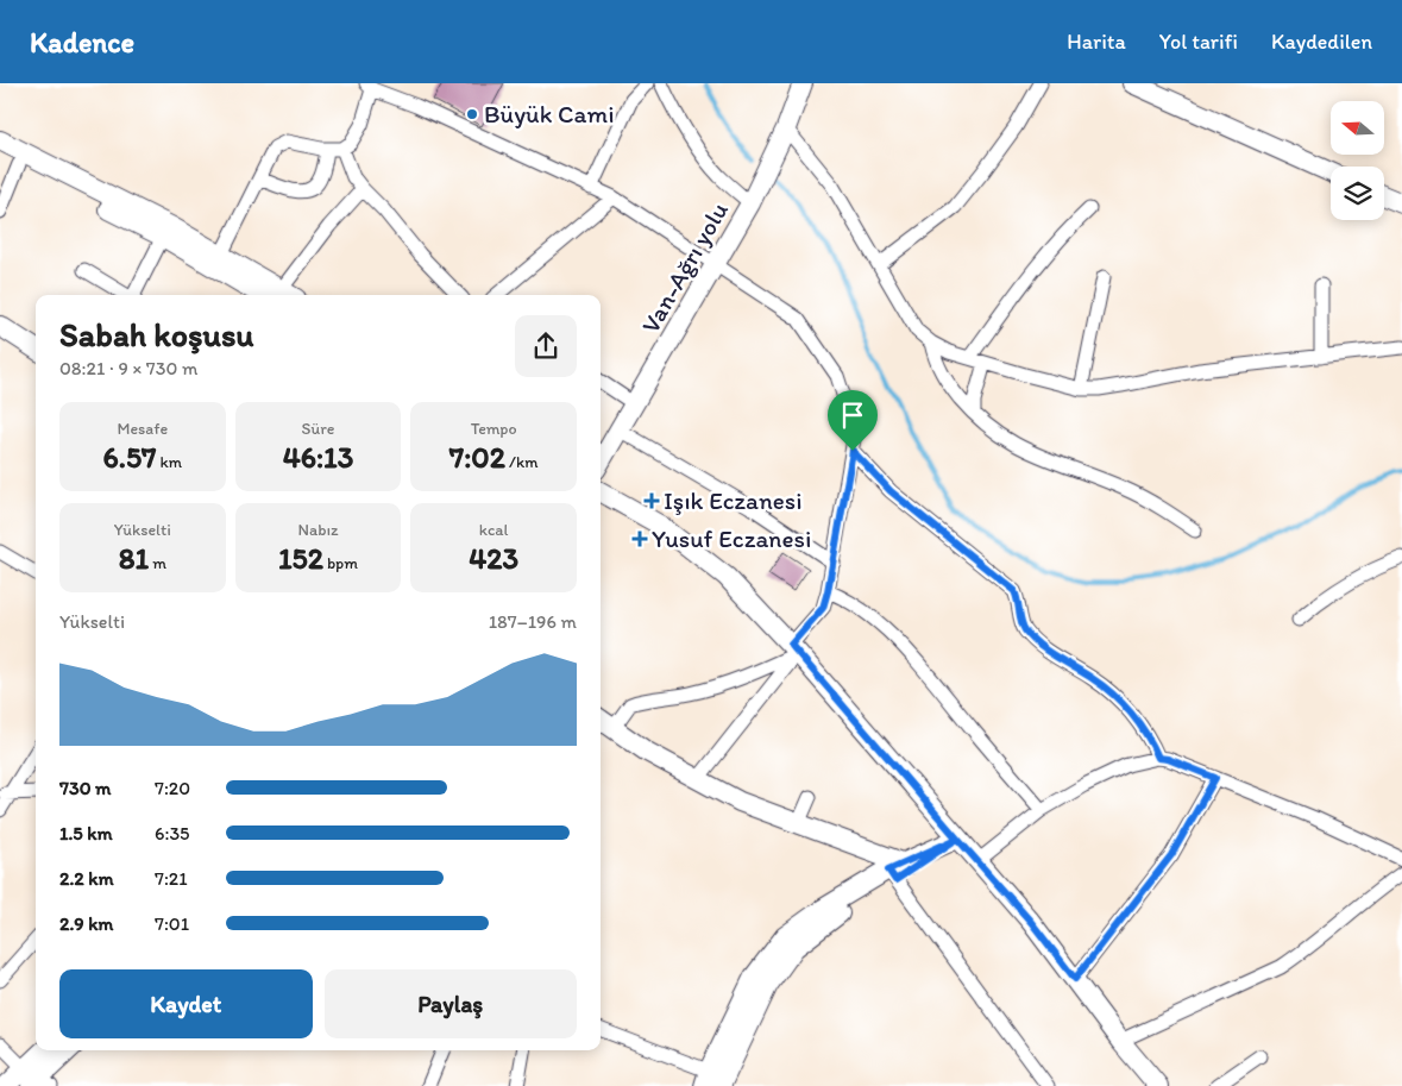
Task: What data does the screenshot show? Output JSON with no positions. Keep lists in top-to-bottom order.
{
  "streets": {
    "main road": ["Van-Ağrı yolu"]
  },
  "places": {
    "other": ["Büyük Cami"],
    "health": ["Işık Eczanesi", "Yusuf Eczanesi"]
  },
  "north": "left",
  "page": {
    "header": "Kadence",
    "nav": ["Harita", "Yol tarifi", "Kaydedilen"],
    "heading": ["Sabah koşusu", "08:21 · 9 × 730 m"],
    "stats": [
      ["Mesafe", "6.57 km"],
      ["Süre", "46:13"],
      ["Tempo", "7:02 /km"],
      ["Yükselti", "81 m"],
      ["Nabız", "152 bpm"],
      ["kcal", "423"]
    ],
    "chart": ["Yükselti", "187–196 m"],
    "list": [
      {
        "name": "730 m",
        "note": "7:20"
      },
      {
        "name": "1.5 km",
        "note": "6:35"
      },
      {
        "name": "2.2 km",
        "note": "7:21"
      },
      {
        "name": "2.9 km",
        "note": "7:01"
      }
    ],
    "buttons": ["Kaydet", "Paylaş"]
  }
}
